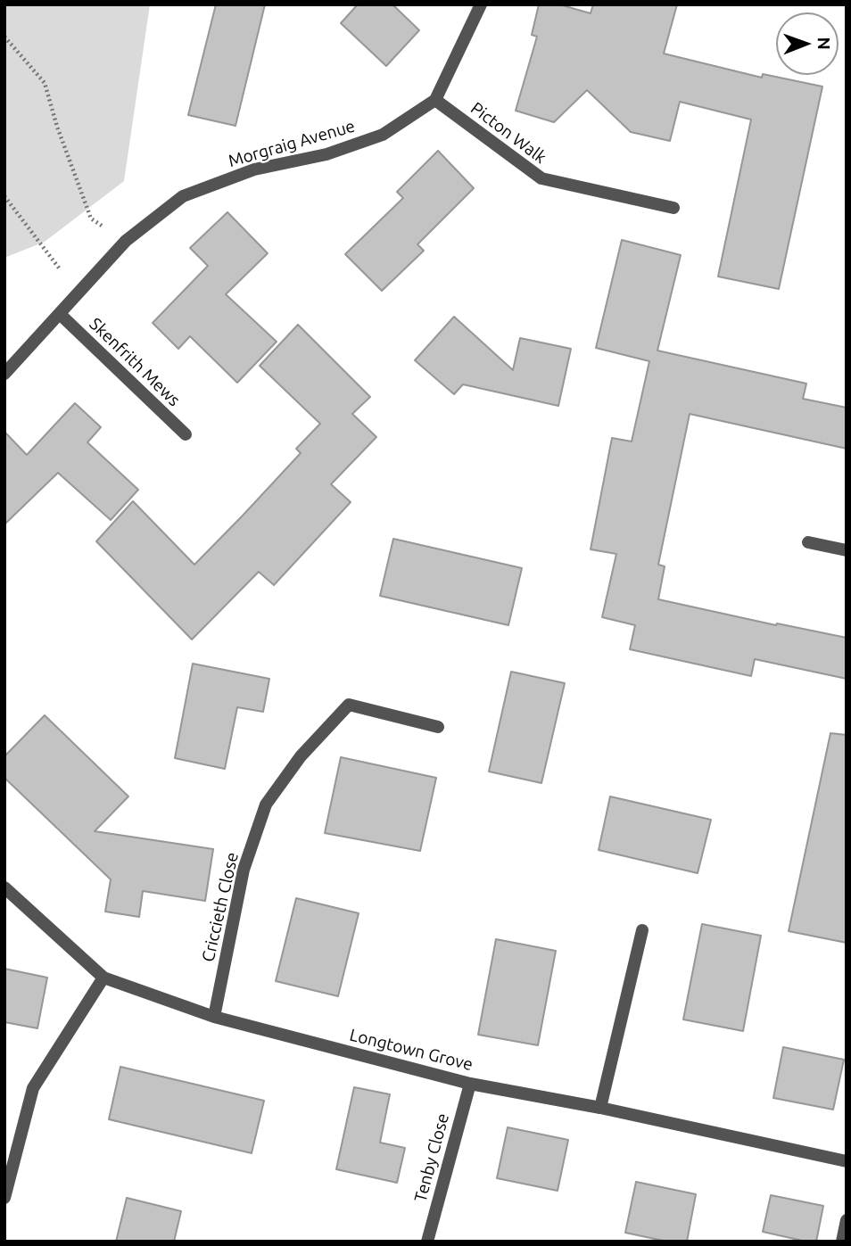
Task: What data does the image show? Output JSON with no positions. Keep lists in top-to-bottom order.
{
  "streets": {
    "street": [
      "Picton Walk",
      "Morgraig Avenue",
      "Skenfrith Mews",
      "Criccieth Close",
      "Longtown Grove",
      "Tenby Close"
    ]
  },
  "crossings": [
    ["Picton Walk", "Morgraig Avenue"],
    ["Morgraig Avenue", "Skenfrith Mews"],
    ["Criccieth Close", "Longtown Grove"],
    ["Longtown Grove", "Tenby Close"]
  ],
  "north": "right"
}
